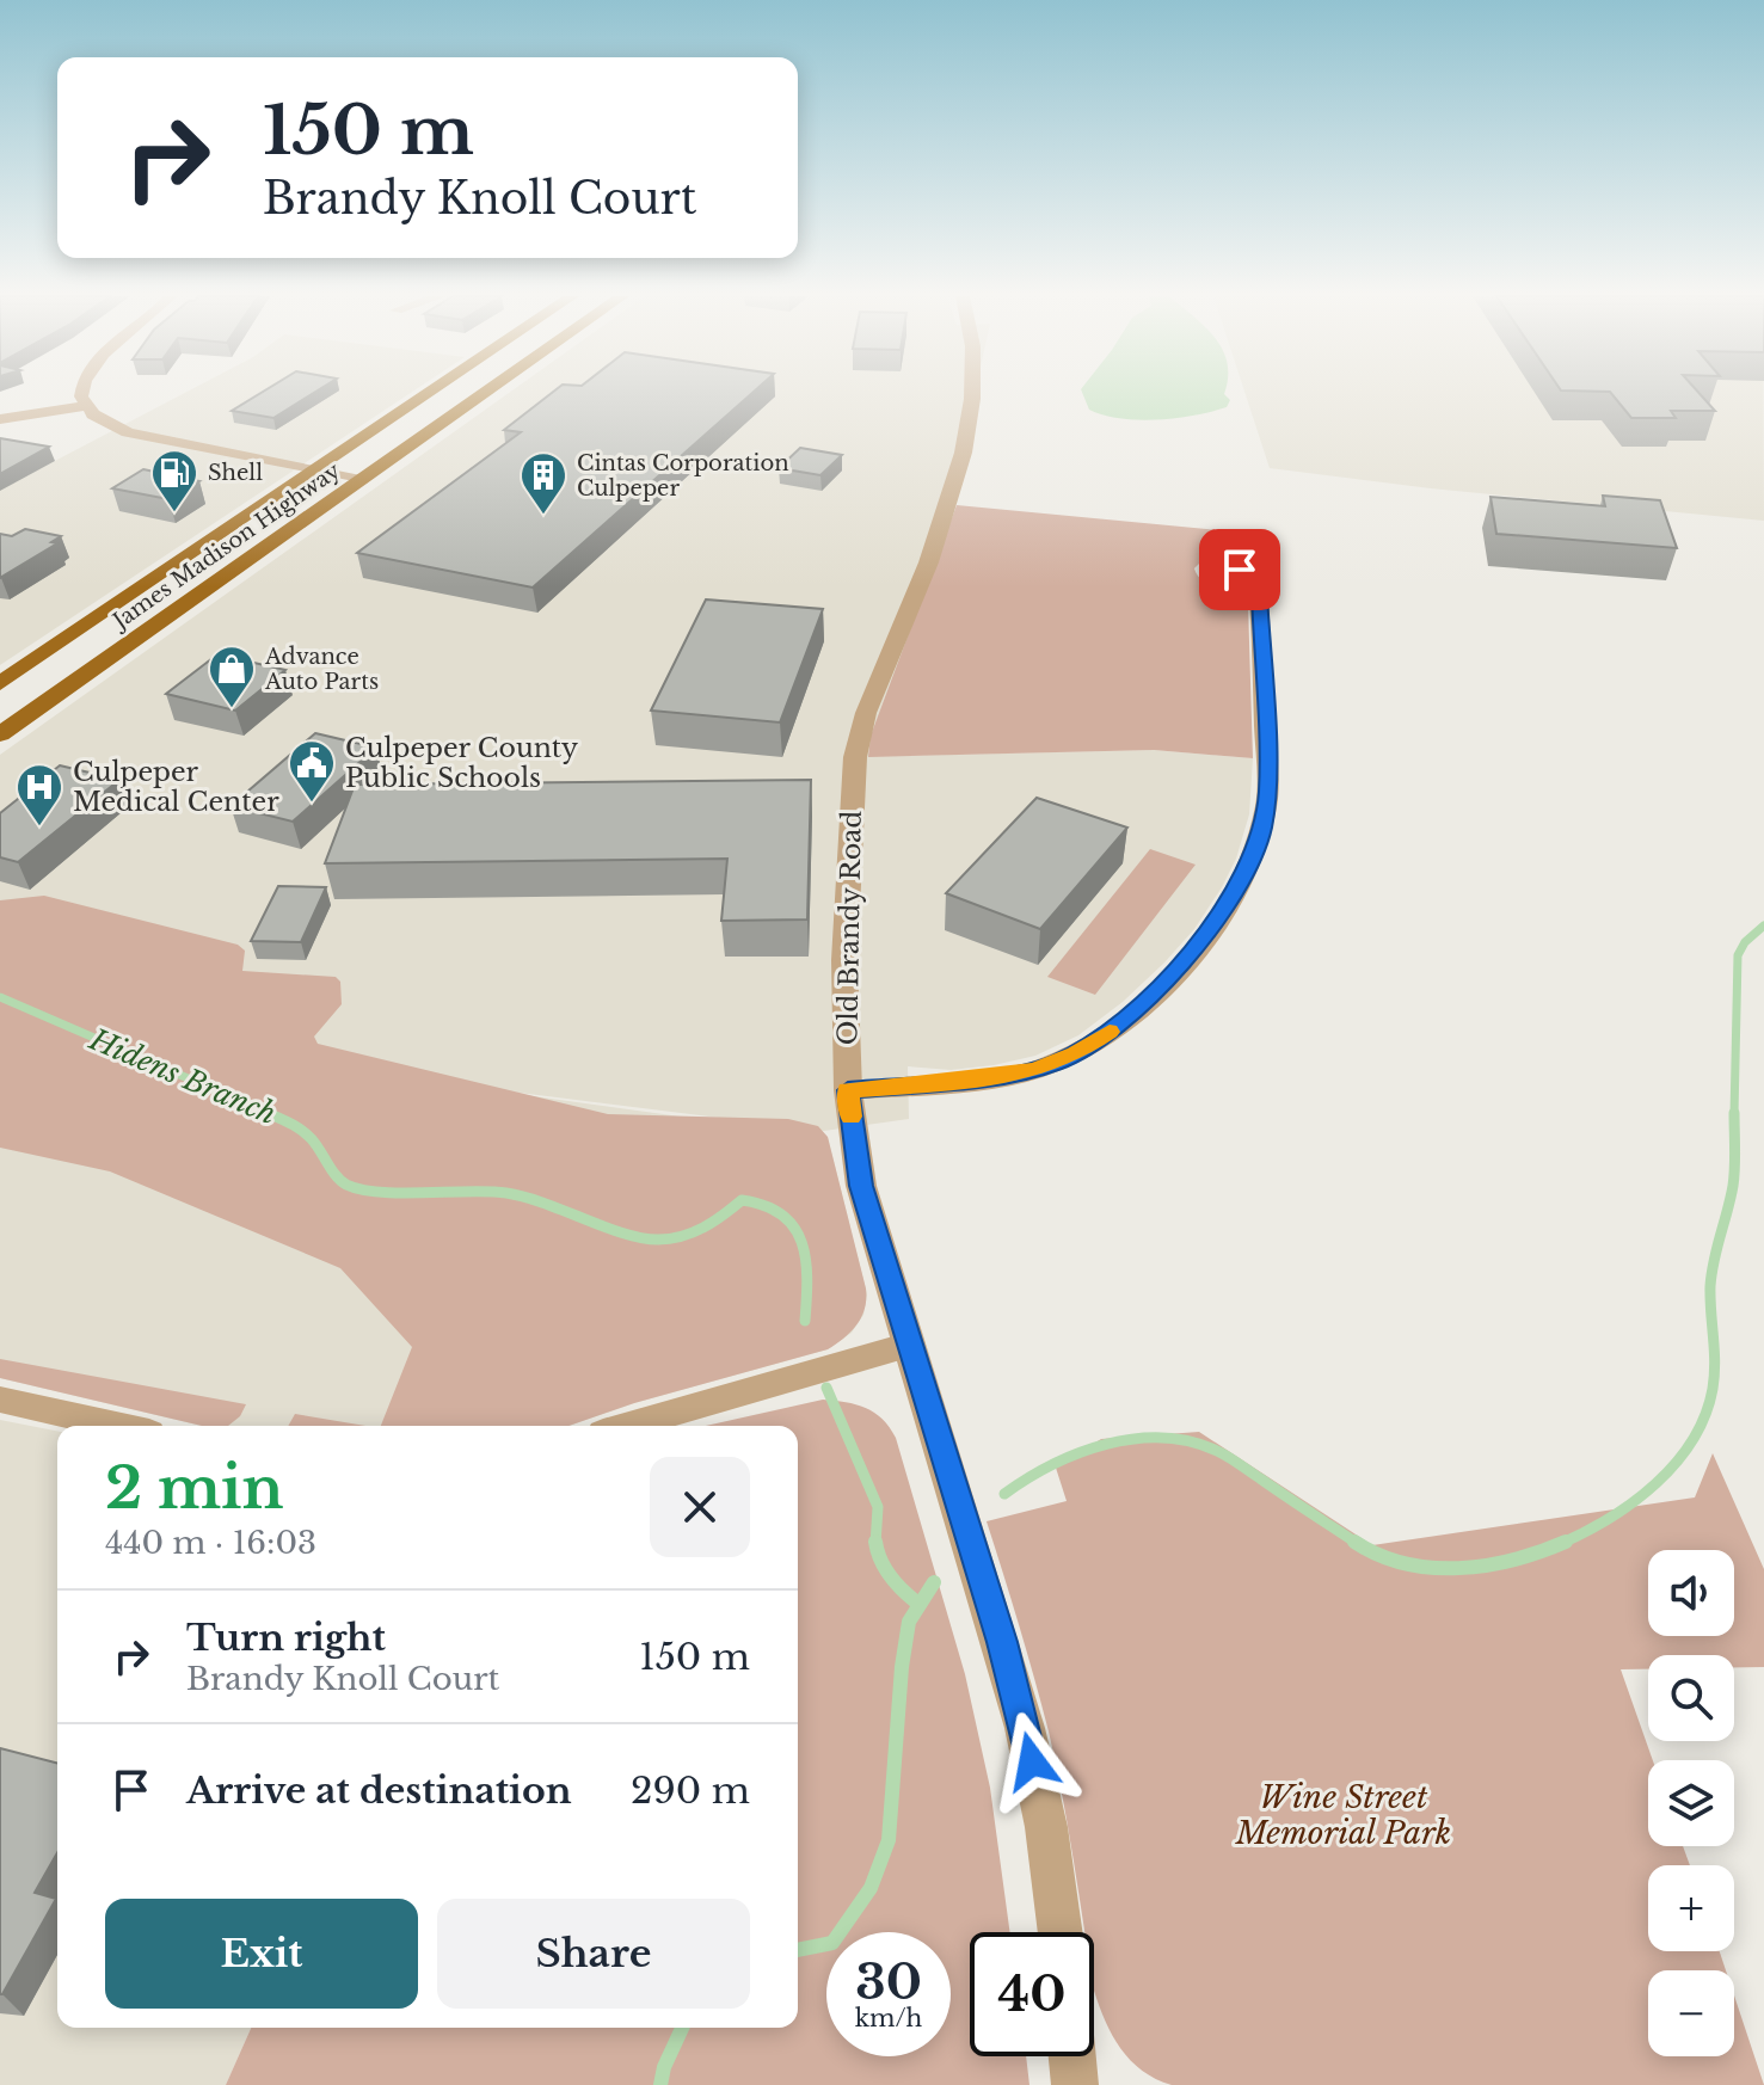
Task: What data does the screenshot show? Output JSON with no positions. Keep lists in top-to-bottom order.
{
  "streets": {
    "main road": ["James Madison Highway"],
    "street": ["Old Brandy Road"]
  },
  "water": ["Hidens Branch"],
  "parks": ["Wine Street Memorial Park"],
  "places": {
    "fuel station": ["Shell"],
    "building": ["Cintas Corporation Culpeper"],
    "shop": ["Advance Auto Parts"],
    "public building": ["Culpeper County Public Schools"],
    "hospital": ["Culpeper Medical Center"]
  },
  "page": {
    "turn": ["150 m", "Brandy Knoll Court"],
    "heading": ["2 min", "440 m · 16:03"],
    "map_buttons": ["+", "−"],
    "list": [
      {
        "name": "Turn right",
        "note": "Brandy Knoll Court",
        "value": "150 m"
      },
      {
        "name": "Arrive at destination",
        "value": "290 m"
      }
    ],
    "buttons": ["Exit", "Share"],
    "speed": "30 km/h",
    "limit": "40"
  }
}
